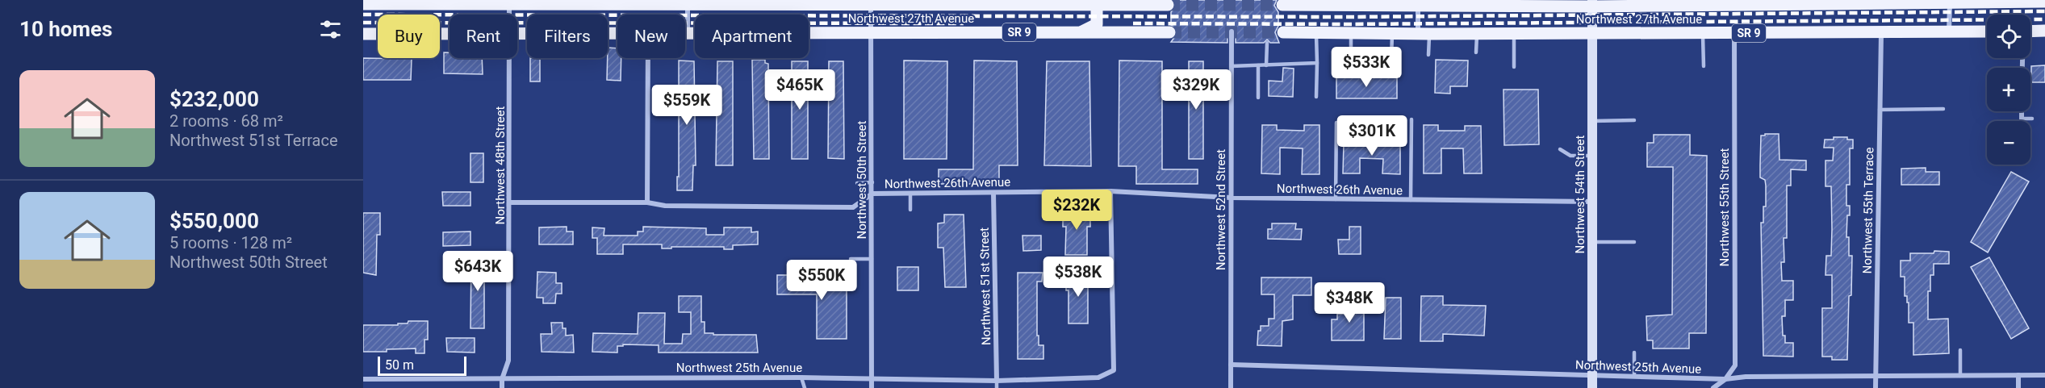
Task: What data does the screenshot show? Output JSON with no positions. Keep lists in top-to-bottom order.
{
  "streets": {
    "main road": ["Northwest 27th Avenue", "SR 9", "Northwest 54th Street"],
    "street": [
      "Northwest 48th Street",
      "Northwest 50th Street",
      "Northwest 26th Avenue",
      "Northwest 55th Street",
      "Northwest 52nd Street",
      "Northwest 55th Terrace",
      "Northwest 51st Street",
      "Northwest 25th Avenue"
    ]
  },
  "crossings": [
    ["Northwest 27th Avenue", "Northwest 48th Street"],
    ["Northwest 27th Avenue", "Northwest 50th Street"],
    ["Northwest 27th Avenue", "Northwest 54th Street"],
    ["Northwest 27th Avenue", "Northwest 55th Street"],
    ["Northwest 27th Avenue", "Northwest 55th Terrace"],
    ["Northwest 48th Street", "Northwest 26th Avenue"],
    ["Northwest 48th Street", "Northwest 25th Avenue"],
    ["Northwest 50th Street", "Northwest 26th Avenue"],
    ["Northwest 50th Street", "Northwest 25th Avenue"],
    ["Northwest 26th Avenue", "Northwest 54th Street"],
    ["Northwest 26th Avenue", "Northwest 52nd Street"],
    ["Northwest 26th Avenue", "Northwest 51st Street"],
    ["Northwest 26th Avenue", "Northwest 25th Avenue"],
    ["Northwest 54th Street", "Northwest 25th Avenue"],
    ["Northwest 55th Street", "Northwest 25th Avenue"],
    ["Northwest 52nd Street", "Northwest 25th Avenue"],
    ["Northwest 55th Terrace", "Northwest 25th Avenue"],
    ["Northwest 51st Street", "Northwest 25th Avenue"]
  ],
  "scale_bar": "50 m",
  "page": {
    "heading": "10 homes",
    "map_buttons": ["+", "−"],
    "chip": [
      "Buy",
      "Rent",
      "Filters",
      "New",
      "Apartment"
    ],
    "price": [
      "$533K",
      "$465K",
      "$329K",
      "$559K",
      "$301K",
      "$232K",
      "$643K",
      "$538K",
      "$550K",
      "$348K"
    ],
    "list": [
      {
        "name": "$232,000",
        "note": "2 rooms · 68 m² · Northwest 51st Terrace"
      },
      {
        "name": "$550,000",
        "note": "5 rooms · 128 m² · Northwest 50th Street"
      }
    ],
    "scale": "50 m"
  }
}
